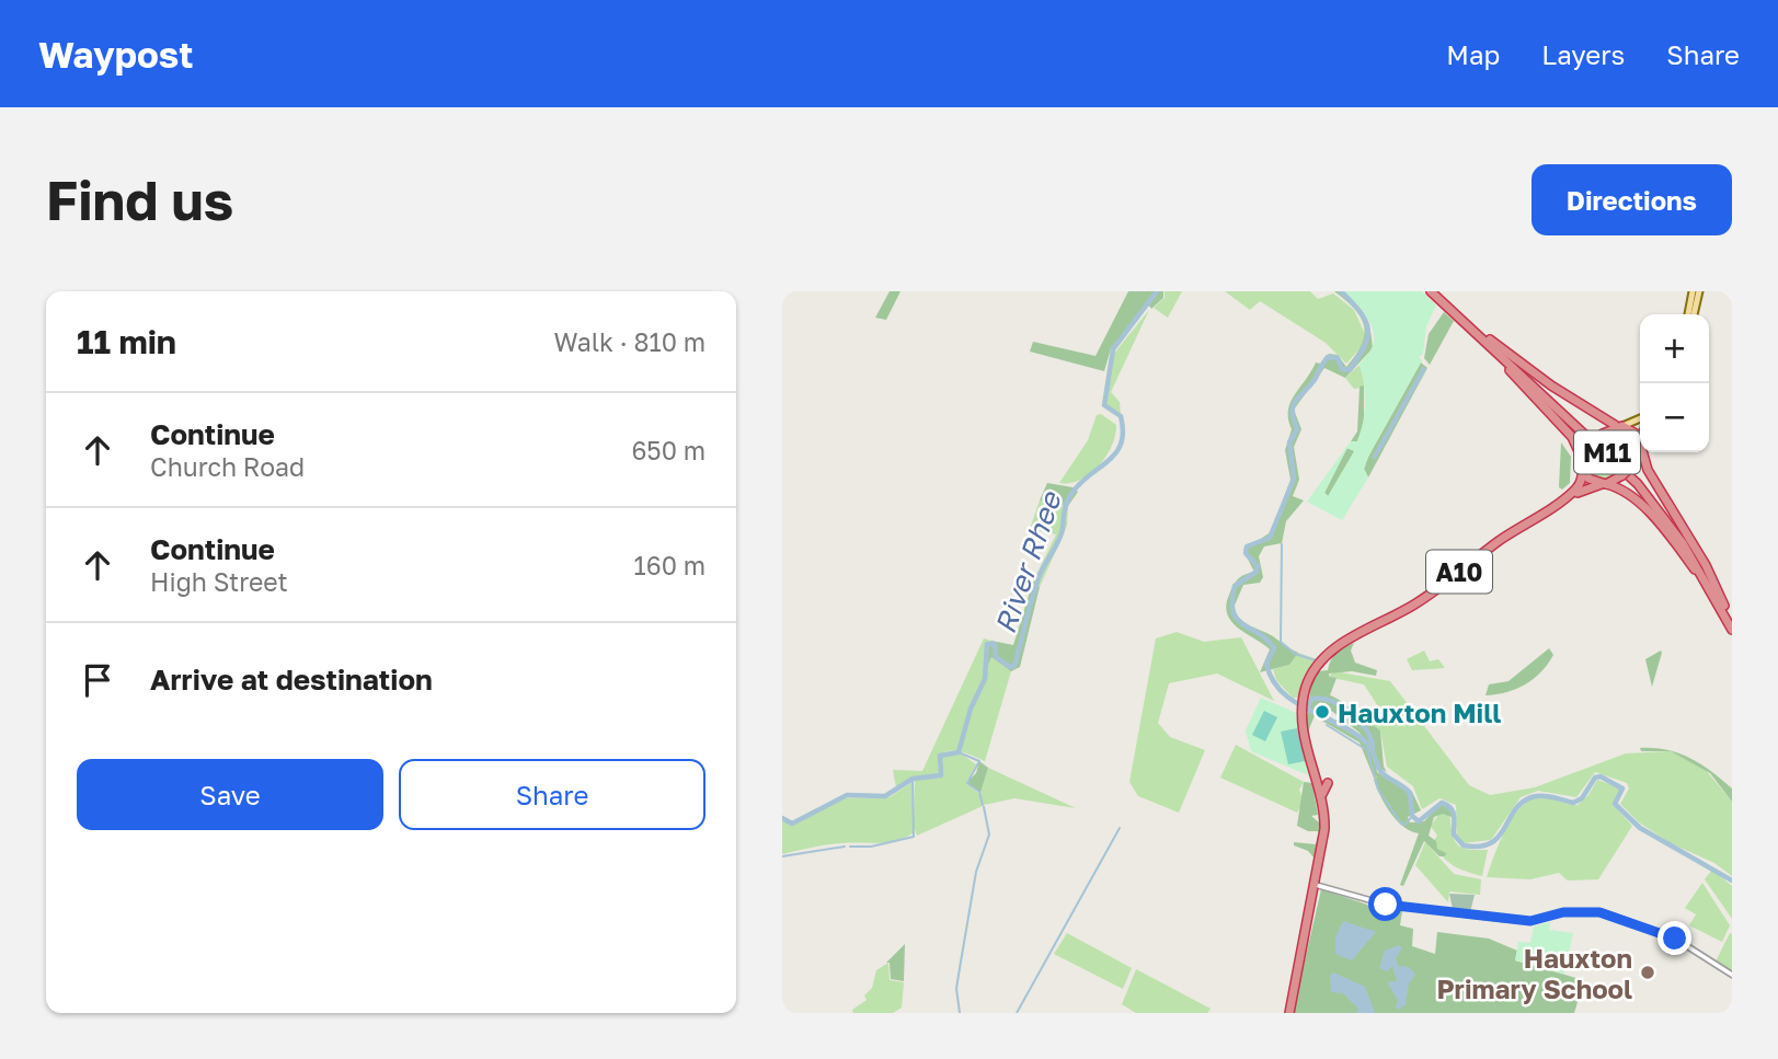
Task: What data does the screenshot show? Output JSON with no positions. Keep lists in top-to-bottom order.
{
  "streets": {
    "highway": ["M11", "A10"]
  },
  "crossings": [
    ["M11", "A10"]
  ],
  "water": ["River Rhee"],
  "places": ["Hauxton Mill", "Hauxton Primary School"],
  "page": {
    "header": "Waypost",
    "nav": ["Map", "Layers", "Share"],
    "buttons": [
      "Directions",
      ["Save", "Share"]
    ],
    "title": "Find us",
    "heading": ["11 min", "Walk · 810 m"],
    "map_buttons": ["+", "−"],
    "list": [
      ["Continue", "Church Road", "650 m"],
      ["Continue", "High Street", "160 m"],
      "Arrive at destination"
    ]
  }
}
